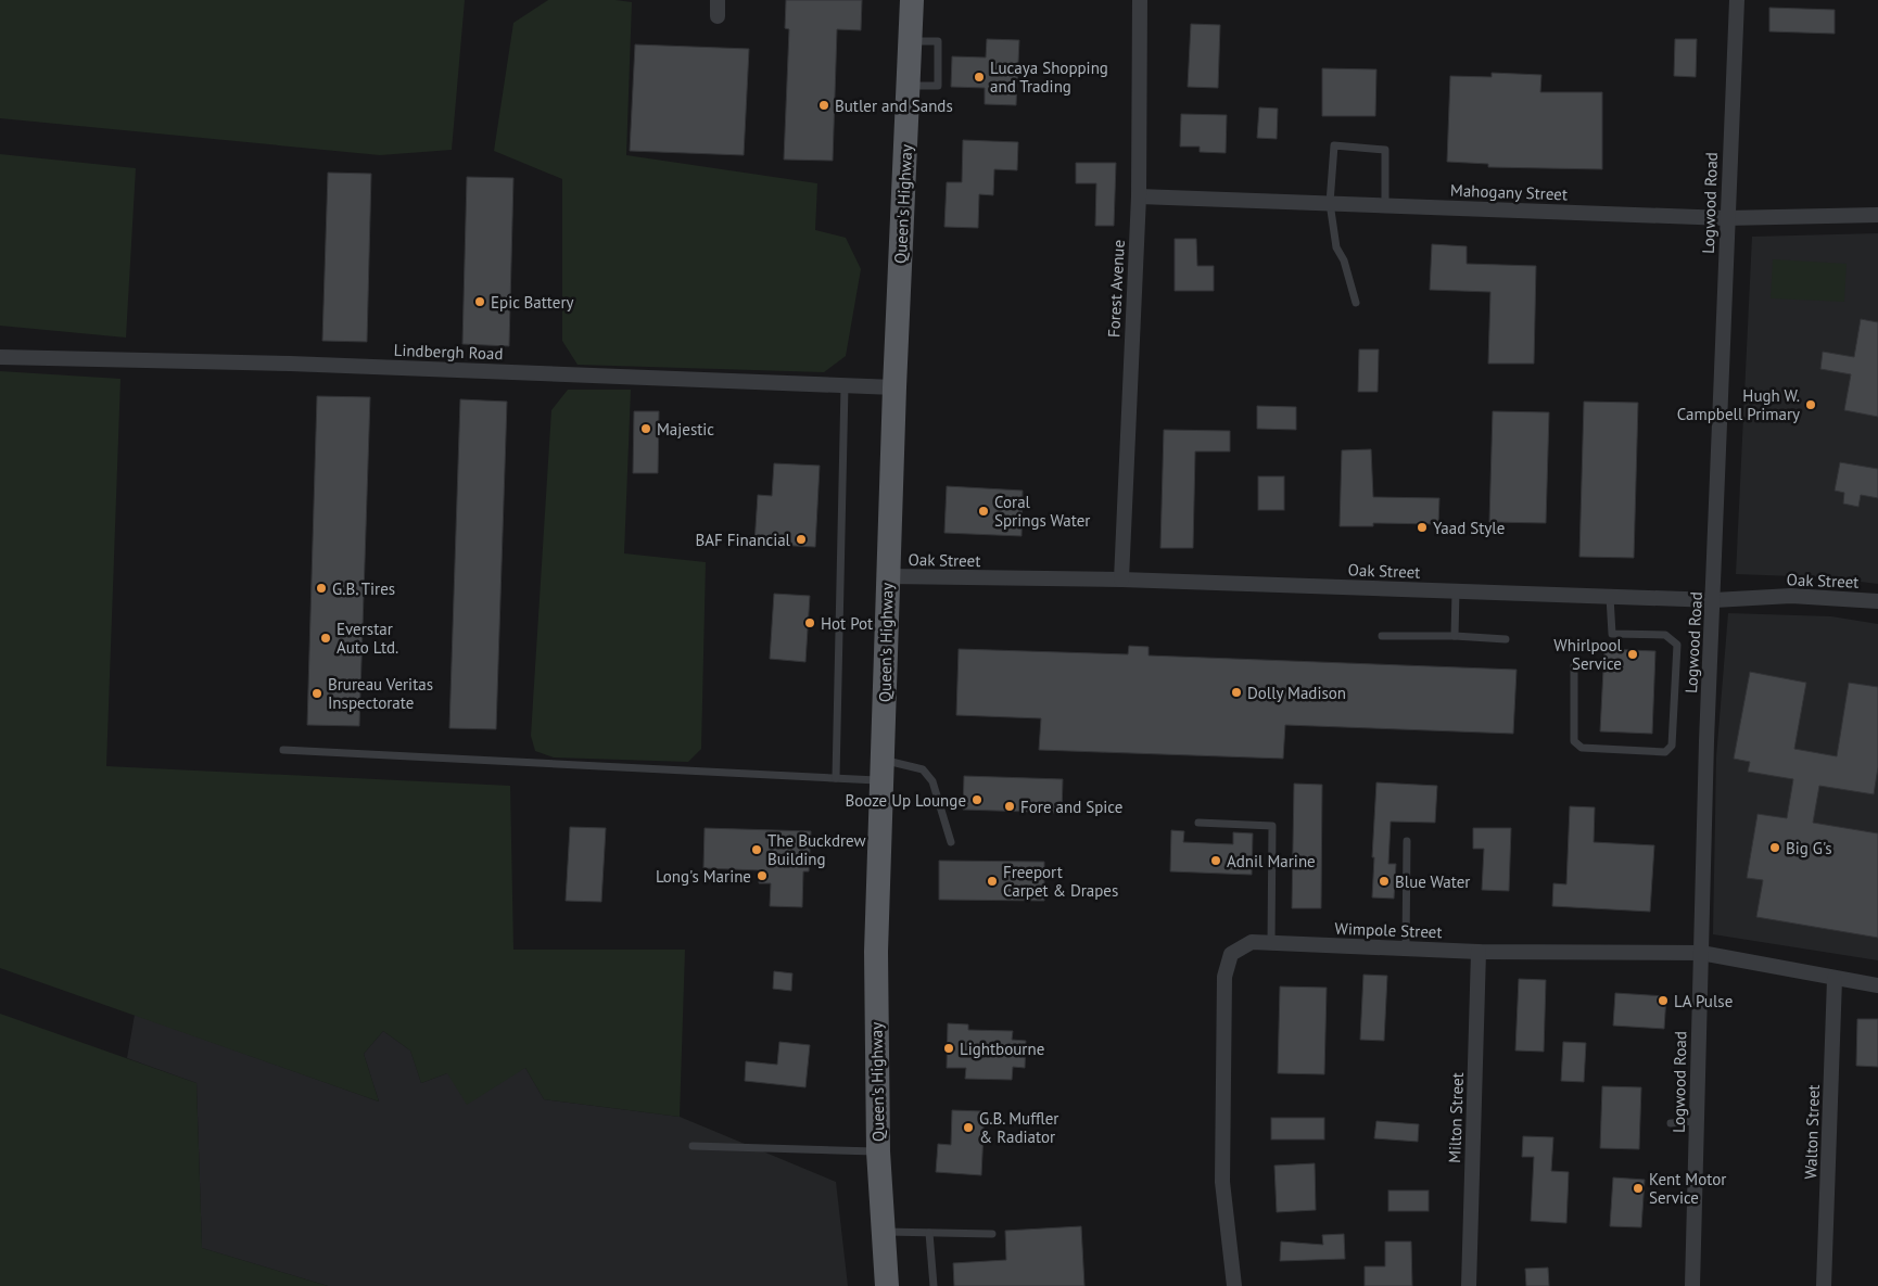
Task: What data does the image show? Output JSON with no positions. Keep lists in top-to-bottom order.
{
  "streets": {
    "main road": ["Queen's Highway"],
    "street": [
      "Mahogany Street",
      "Logwood Road",
      "Forest Avenue",
      "Lindbergh Road",
      "Oak Street",
      "Wimpole Street",
      "Milton Street",
      "Walton Street"
    ]
  },
  "crossings": [
    ["Mahogany Street", "Logwood Road"],
    ["Mahogany Street", "Forest Avenue"],
    ["Logwood Road", "Oak Street"],
    ["Logwood Road", "Wimpole Street"],
    ["Queen's Highway", "Lindbergh Road"],
    ["Queen's Highway", "Oak Street"],
    ["Forest Avenue", "Oak Street"],
    ["Wimpole Street", "Milton Street"],
    ["Wimpole Street", "Walton Street"]
  ],
  "places": [
    "Lucaya Shopping and Trading",
    "Butler and Sands",
    "Epic Battery",
    "Hugh W. Campbell Primary",
    "Majestic",
    "Coral Springs Water",
    "Yaad Style",
    "BAF Financial",
    "G.B. Tires",
    "Hot Pot",
    "Everstar Auto Ltd.",
    "Whirlpool Service",
    "Dolly Madison",
    "Brureau Veritas Inspectorate",
    "Booze Up Lounge",
    "Fore and Spice",
    "Big G's",
    "The Buckdrew Building",
    "Adnil Marine",
    "Long's Marine",
    "Freeport Carpet & Drapes",
    "Blue Water",
    "LA Pulse",
    "Lightbourne",
    "G.B. Muffler & Radiator",
    "Kent Motor Service"
  ]
}
